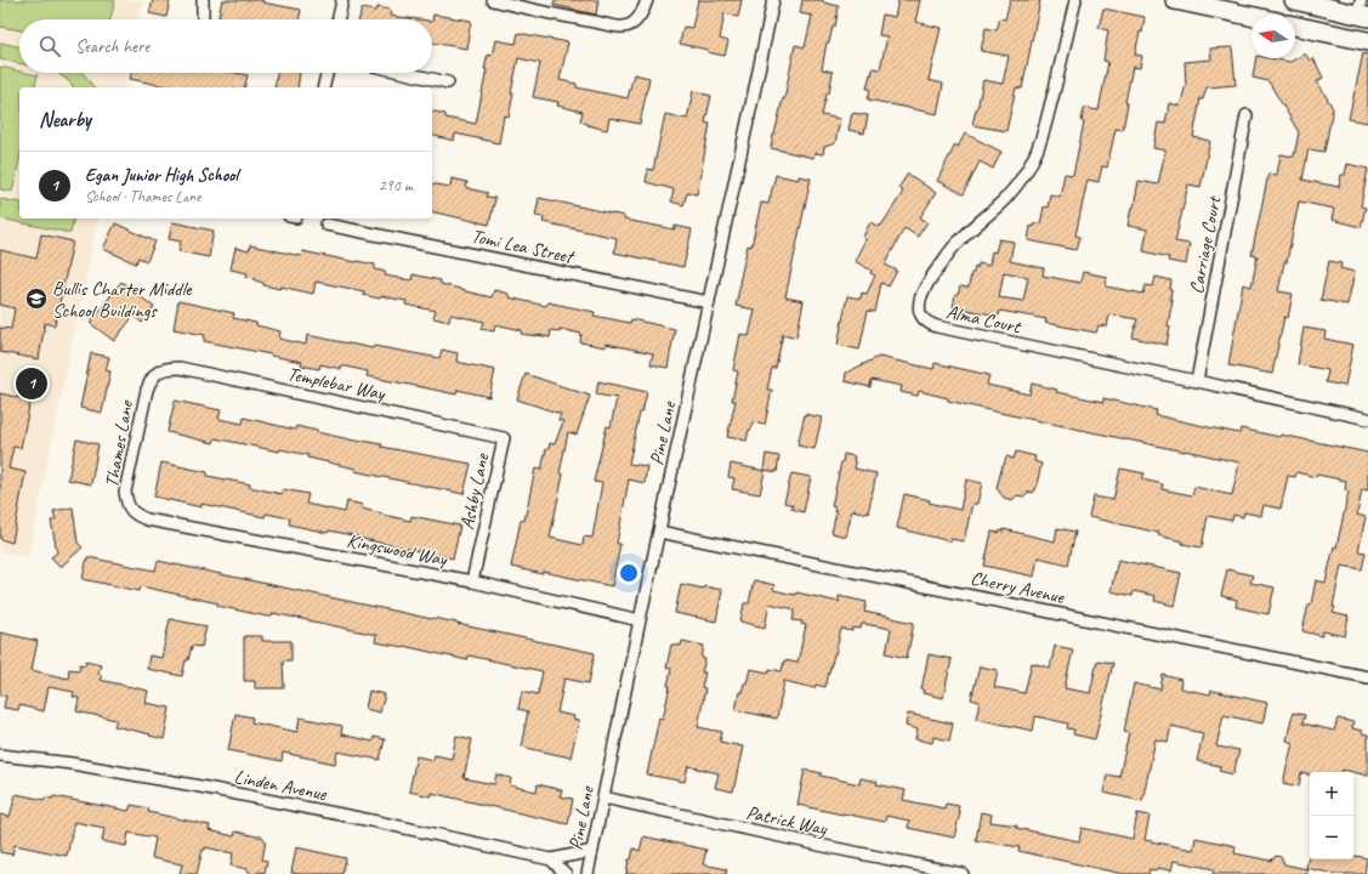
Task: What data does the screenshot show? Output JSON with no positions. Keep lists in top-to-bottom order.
{
  "streets": {
    "street": [
      "Tomi Lea Street",
      "Carriage Court",
      "Alma Court",
      "Templebar Way",
      "Pine Lane",
      "Thames Lane",
      "Ashby Lane",
      "Kingswood Way",
      "Cherry Avenue",
      "Linden Avenue",
      "Patrick Way"
    ]
  },
  "crossings": [
    ["Tomi Lea Street", "Pine Lane"],
    ["Carriage Court", "Alma Court"],
    ["Templebar Way", "Thames Lane"],
    ["Templebar Way", "Ashby Lane"],
    ["Pine Lane", "Kingswood Way"],
    ["Pine Lane", "Cherry Avenue"],
    ["Pine Lane", "Linden Avenue"],
    ["Pine Lane", "Patrick Way"],
    ["Thames Lane", "Kingswood Way"],
    ["Ashby Lane", "Kingswood Way"]
  ],
  "places": {
    "school or university": ["Bullis Charter Middle School Buildings"]
  },
  "north": "left",
  "page": {
    "search": "Search here",
    "heading": "Nearby",
    "list": [
      {
        "mark": "1",
        "name": "Egan Junior High School",
        "note": "School · Thames Lane",
        "value": "290 m"
      }
    ],
    "pins": "1",
    "map_buttons": ["+", "−"]
  }
}
